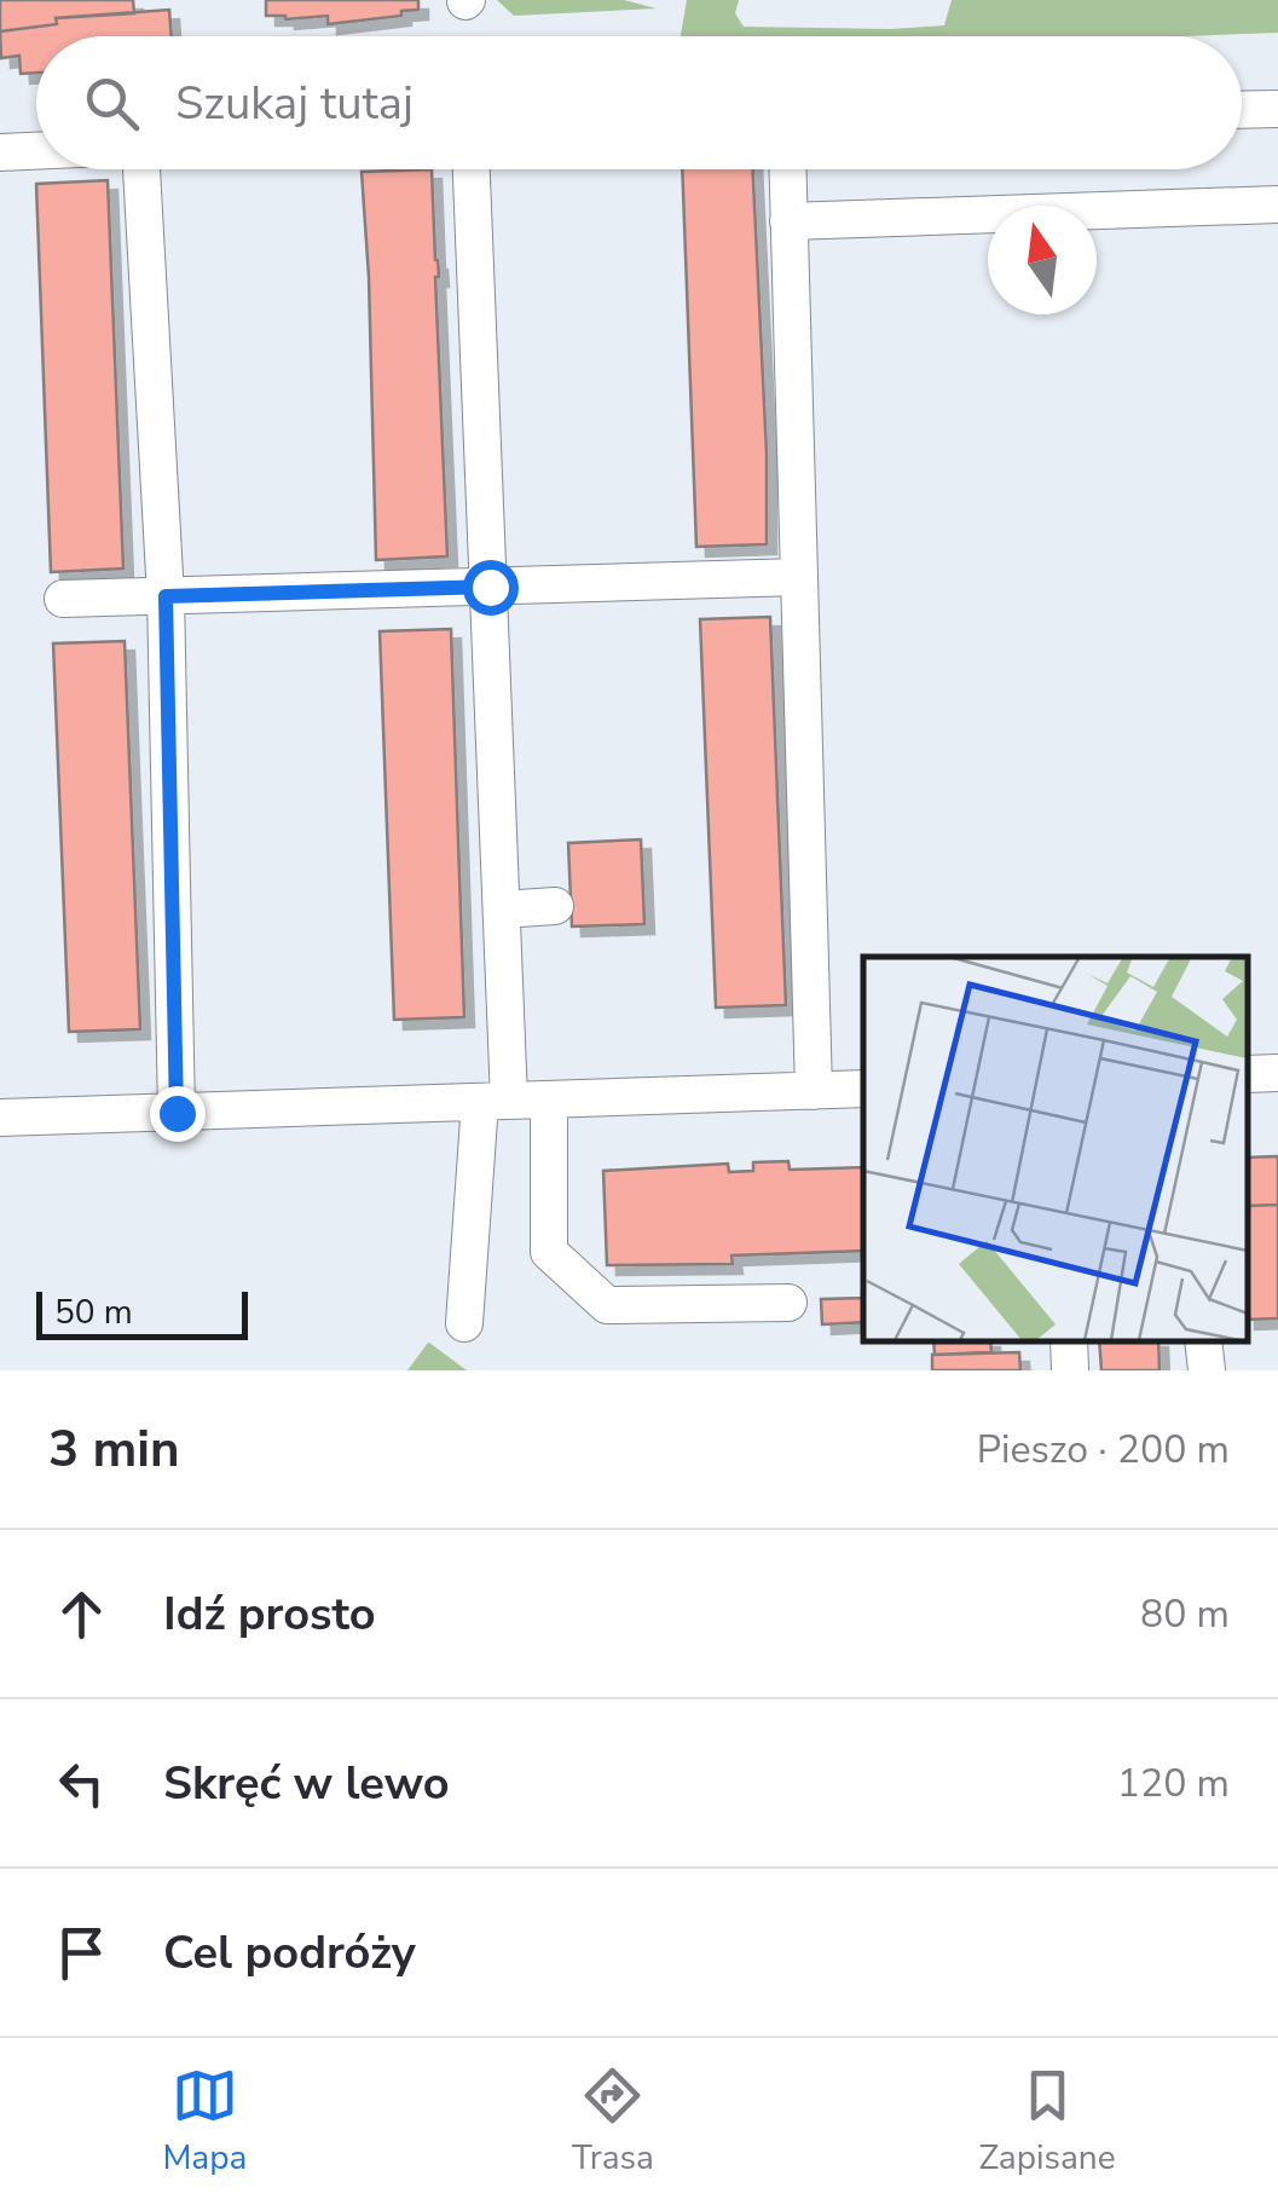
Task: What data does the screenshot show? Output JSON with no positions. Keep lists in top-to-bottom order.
{
  "scale_bar": "50 m",
  "north": "top",
  "page": {
    "search": "Szukaj tutaj",
    "scale": "50 m",
    "heading": ["3 min", "Pieszo · 200 m"],
    "list": [
      ["Idź prosto", "80 m"],
      ["Skręć w lewo", "120 m"],
      "Cel podróży"
    ],
    "nav": ["Mapa", "Trasa", "Zapisane"]
  }
}
